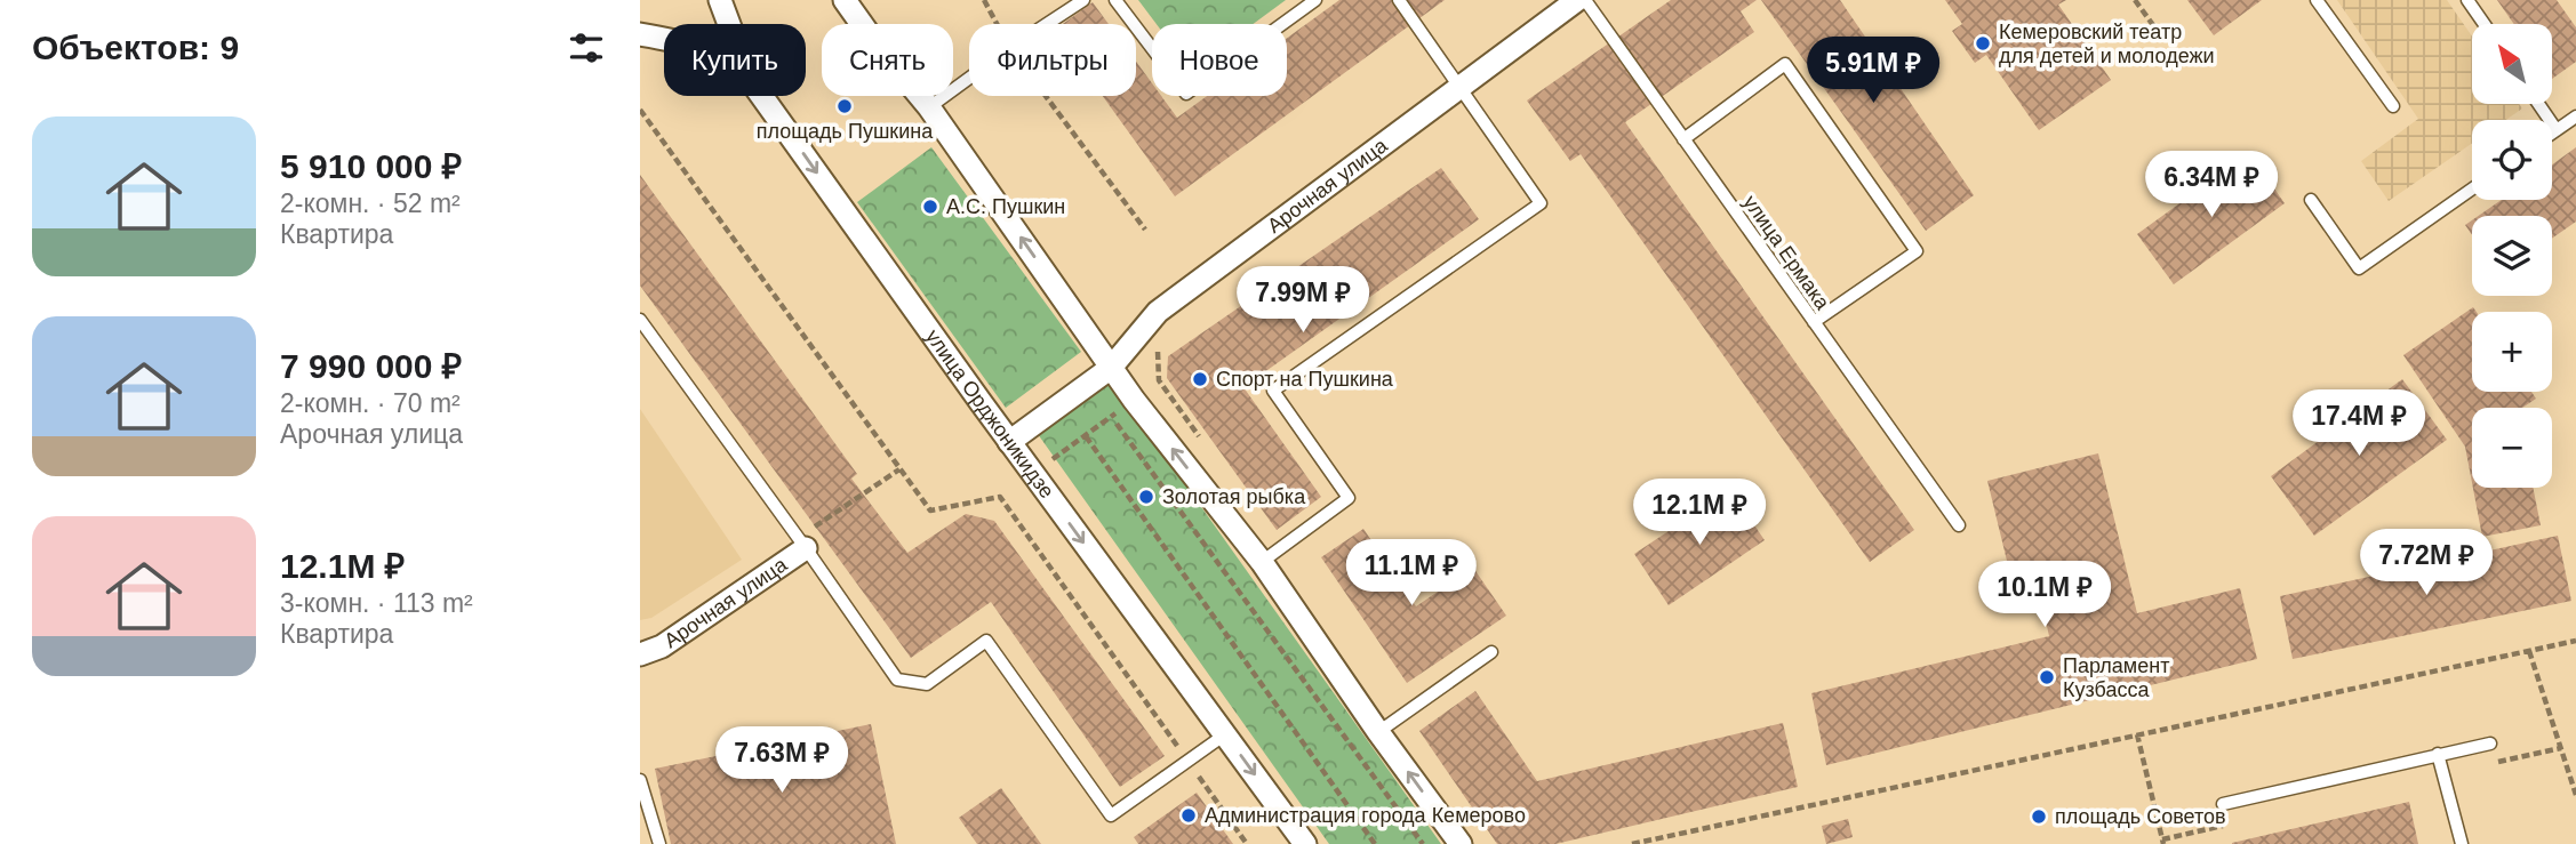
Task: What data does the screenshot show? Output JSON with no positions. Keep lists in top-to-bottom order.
{
  "streets": {
    "street": ["Арочная улица", "улица Орджоникидзе"],
    "lane": ["улица Ермака"]
  },
  "crossings": [
    ["Арочная улица", "улица Орджоникидзе"]
  ],
  "places": [
    "Кемеровский театр для детей и молодежи",
    "площадь Пушкина",
    "А.С. Пушкин",
    "Спорт на Пушкина",
    "Золотая рыбка",
    "Парламент Кузбасса",
    "Администрация города Кемерово",
    "площадь Советов"
  ],
  "north": "top left",
  "page": {
    "heading": "Объектов: 9",
    "map_buttons": ["+", "−"],
    "chip": [
      "Купить",
      "Снять",
      "Фильтры",
      "Новое"
    ],
    "price": [
      "5.91M ₽",
      "6.34M ₽",
      "7.99M ₽",
      "17.4M ₽",
      "12.1M ₽",
      "7.72M ₽",
      "11.1M ₽",
      "10.1M ₽",
      "7.63M ₽"
    ],
    "list": [
      {
        "name": "5 910 000 ₽",
        "note": "2-комн. · 52 m² · Квартира"
      },
      {
        "name": "7 990 000 ₽",
        "note": "2-комн. · 70 m² · Арочная улица"
      },
      {
        "name": "12.1M ₽",
        "note": "3-комн. · 113 m² · Квартира"
      }
    ]
  }
}
